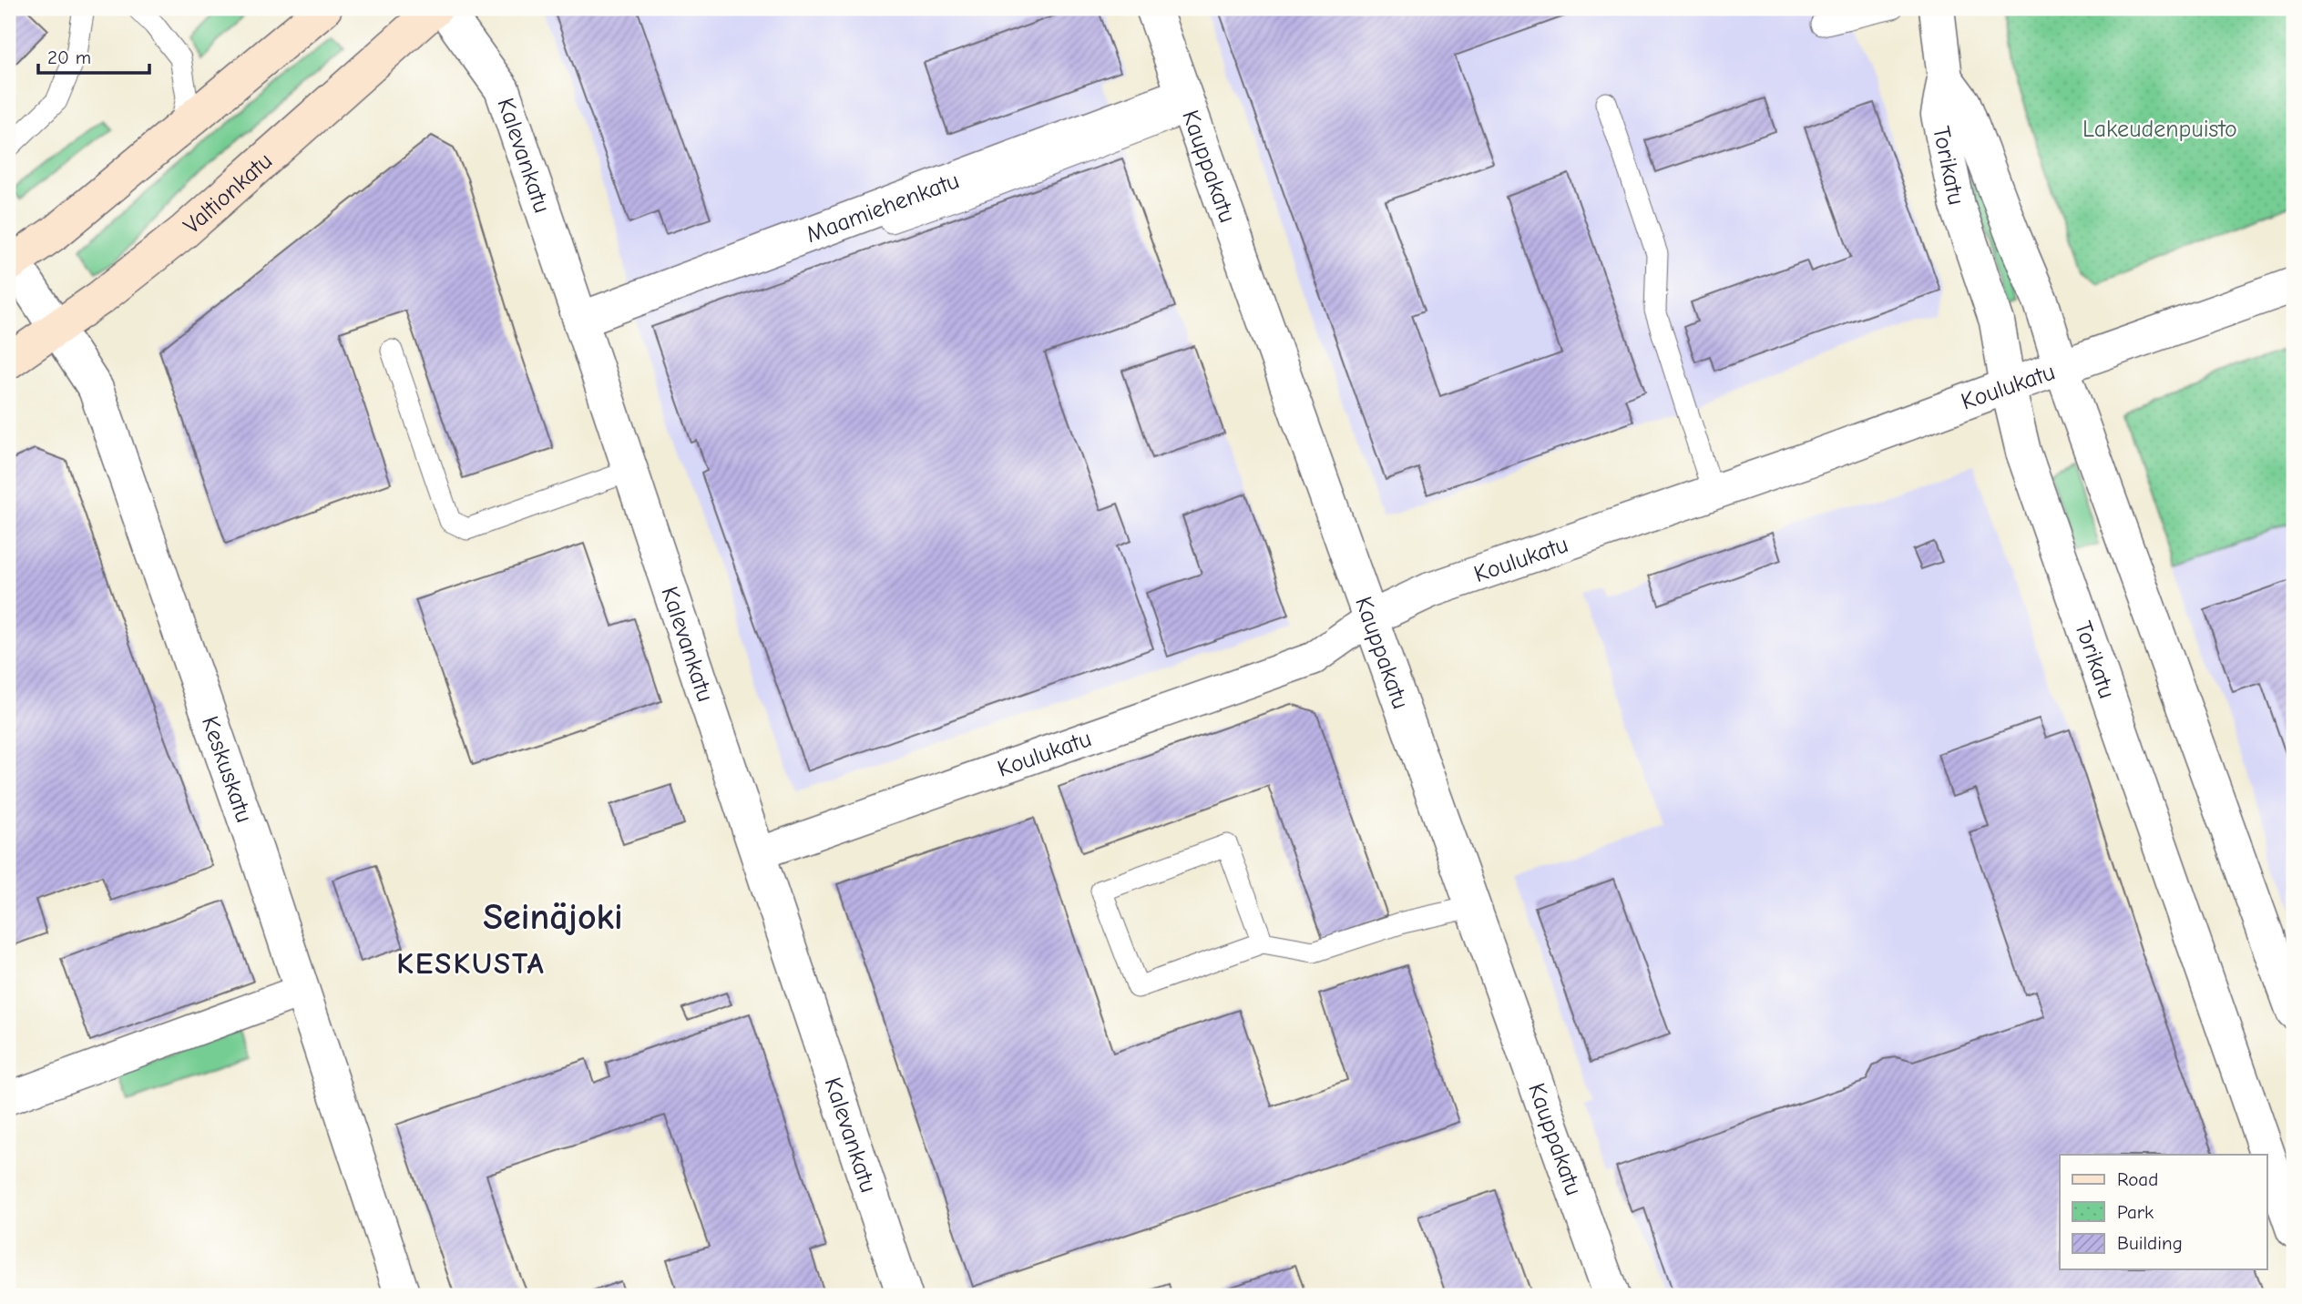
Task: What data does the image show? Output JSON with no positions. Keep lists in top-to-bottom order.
{
  "streets": {
    "main road": ["Valtionkatu"],
    "street": [
      "Kalevankatu",
      "Torikatu",
      "Kauppakatu",
      "Maamiehenkatu",
      "Koulukatu",
      "Keskuskatu"
    ]
  },
  "crossings": [
    ["Kalevankatu", "Maamiehenkatu"],
    ["Kalevankatu", "Koulukatu"],
    ["Torikatu", "Koulukatu"],
    ["Kauppakatu", "Maamiehenkatu"],
    ["Kauppakatu", "Koulukatu"],
    ["Valtionkatu", "Keskuskatu"]
  ],
  "districts": ["Seinäjoki", "KESKUSTA"],
  "parks": ["Lakeudenpuisto"],
  "legend": ["Road", "Park", "Building"],
  "scale_bar": "20 m"
}
